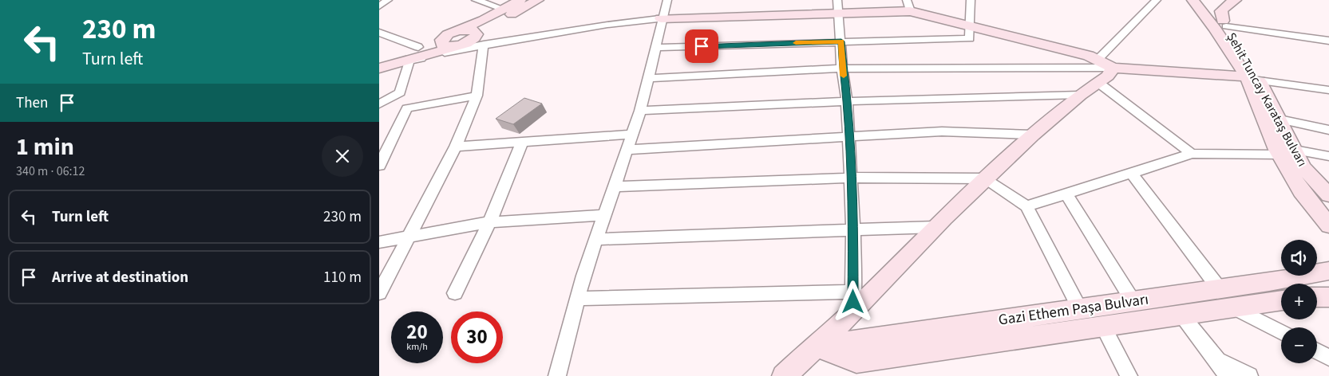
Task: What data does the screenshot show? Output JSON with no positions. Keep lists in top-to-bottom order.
{
  "streets": {
    "main road": ["Şehit Tuncay Karataş Bulvarı", "Gazi Ethem Paşa Bulvarı"]
  },
  "page": {
    "turn": ["230 m", "Turn left"],
    "then": "Then",
    "heading": ["1 min", "340 m · 06:12"],
    "list": [
      {
        "name": "Turn left",
        "value": "230 m"
      },
      {
        "name": "Arrive at destination",
        "value": "110 m"
      }
    ],
    "map_buttons": ["+", "−"],
    "speed": "20 km/h",
    "limit": "30"
  }
}
